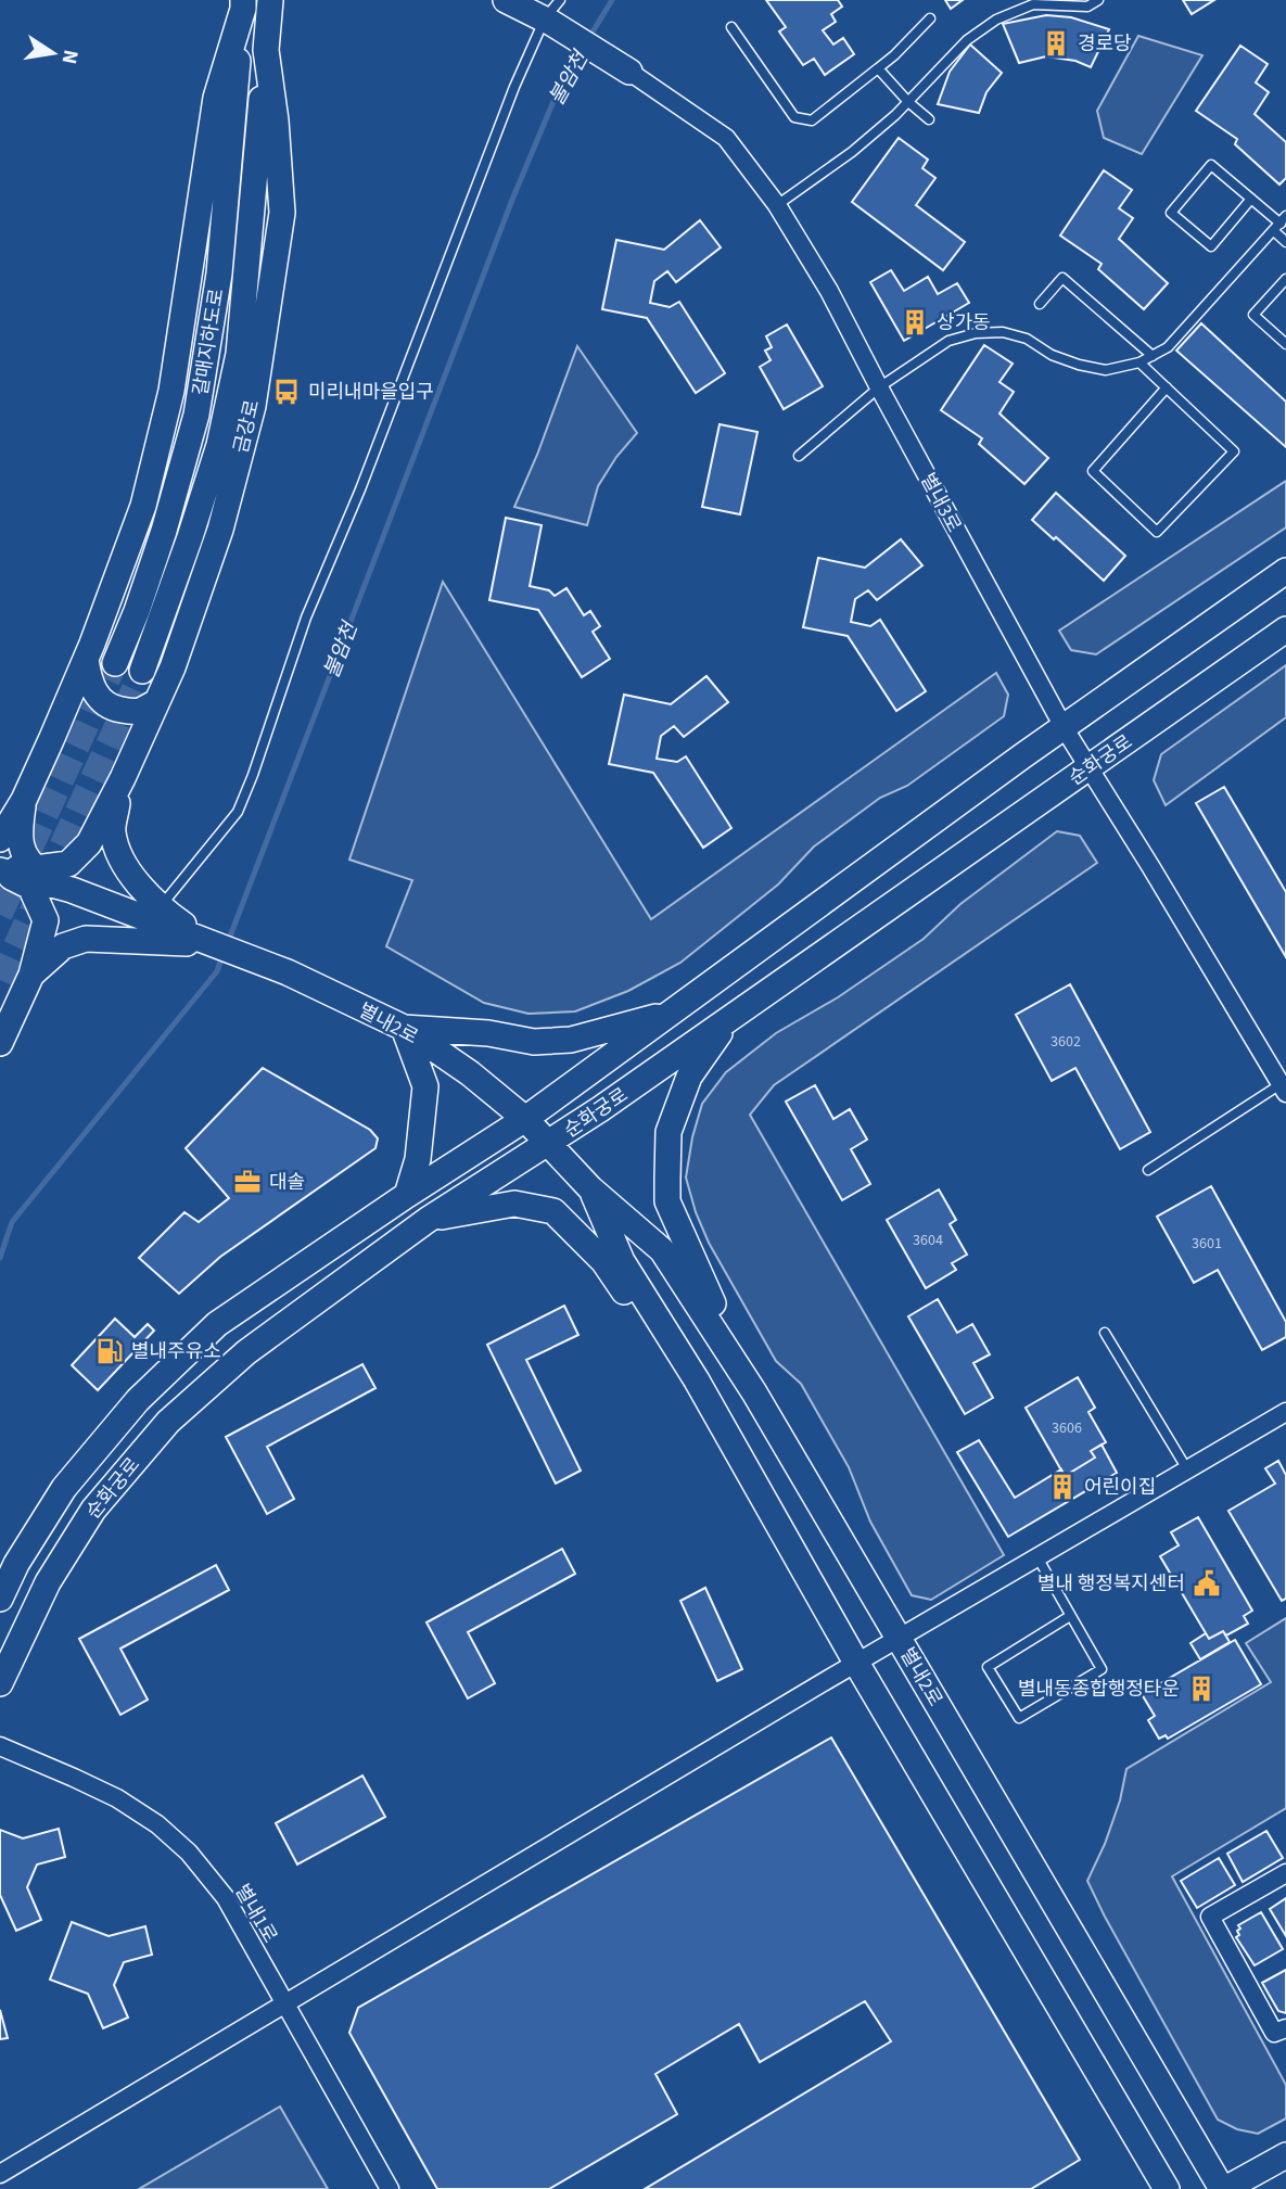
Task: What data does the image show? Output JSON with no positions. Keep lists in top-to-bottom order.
{
  "streets": {
    "street": [
      "갈매지하도로",
      "금강로",
      "별내3로",
      "순화궁로",
      "별내2로",
      "별내1로"
    ]
  },
  "crossings": [
    ["갈매지하도로", "금강로"],
    ["별내3로", "순화궁로"],
    ["순화궁로", "별내2로"]
  ],
  "water": ["불암천"],
  "places": {
    "building": [
      "경로당",
      "상가동",
      "어린이집",
      "별내동종합행정타운"
    ],
    "bus stop": ["미리내마을입구"],
    "office": ["대솔"],
    "fuel station": ["별내주유소"],
    "public building": ["별내 행정복지센터"]
  },
  "house_numbers": [
    "3602",
    "3604",
    "3601",
    "3606"
  ],
  "north": "right"
}
